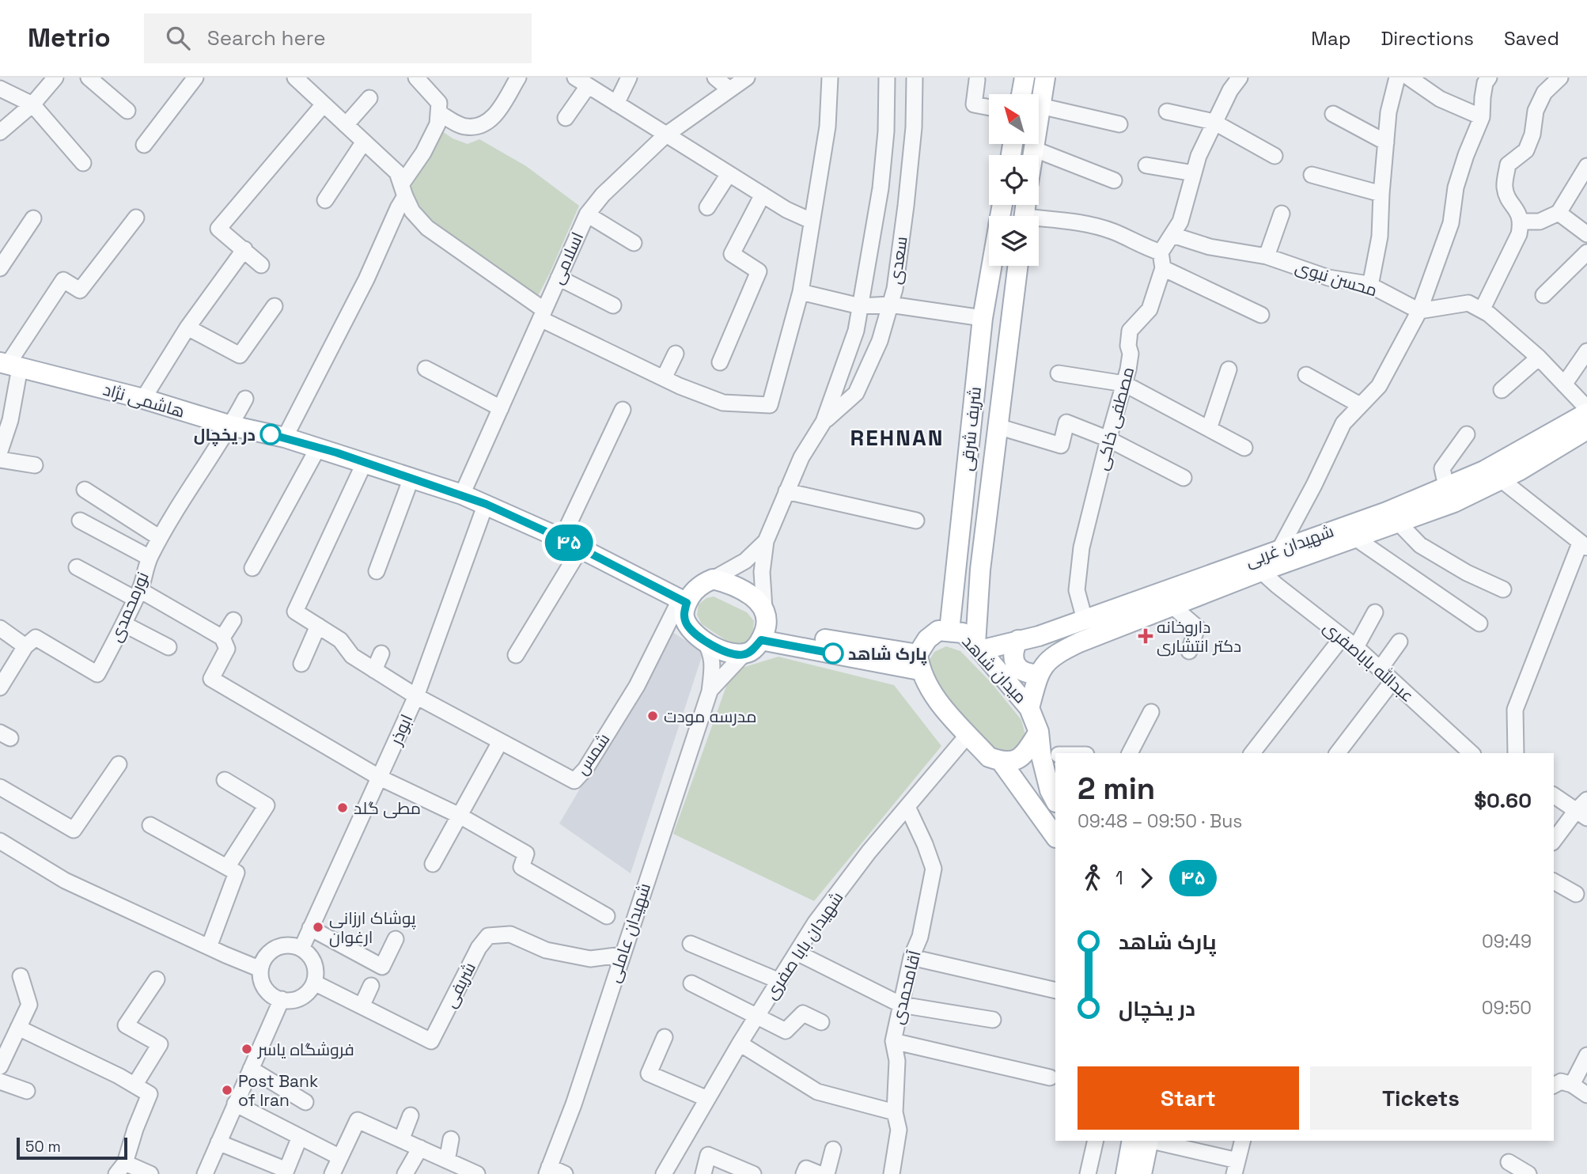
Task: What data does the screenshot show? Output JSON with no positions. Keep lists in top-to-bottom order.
{
  "streets": {
    "main road": [
      "هاشمی نژاد",
      "شریف شرقی",
      "شهیدان غربی",
      "میدان شاهد"
    ],
    "street": [
      "اسلامی",
      "سعدی",
      "محسن نبوی",
      "مصطفی خاکی",
      "نورمحمدی",
      "عبدالله باباصفری",
      "ابوذر",
      "شمس",
      "شهیدان عاملی",
      "شهیدان بابا صفری",
      "شریفی",
      "آقامحمدی"
    ]
  },
  "crossings": [
    ["اسلامی", "هاشمی نژاد"],
    ["هاشمی نژاد", "نورمحمدی"],
    ["هاشمی نژاد", "ابوذر"],
    ["هاشمی نژاد", "شمس"],
    ["هاشمی نژاد", "شهیدان عاملی"],
    ["مصطفی خاکی", "شهیدان غربی"],
    ["شریف شرقی", "شهیدان غربی"],
    ["شریف شرقی", "میدان شاهد"],
    ["شهیدان غربی", "عبدالله باباصفری"],
    ["شهیدان غربی", "میدان شاهد"],
    ["ابوذر", "شمس"],
    ["ابوذر", "شریفی"],
    ["شمس", "شهیدان عاملی"],
    ["شهیدان عاملی", "شریفی"],
    ["شهیدان بابا صفری", "آقامحمدی"]
  ],
  "districts": ["REHNAN"],
  "places": {
    "other": [
      "در یخچال",
      "پارک شاهد",
      "مدرسه مودت",
      "مطی گلد",
      "پوشاک ارزانی ارغوان",
      "فروشگاه یاسر",
      "Post Bank of Iran"
    ],
    "health": ["داروخانه دکتر انتشاری"]
  },
  "lines": ["bus line ۴۵"],
  "scale_bar": "50 m",
  "north": "top left",
  "page": {
    "header": "Metrio",
    "search": "Search here",
    "nav": ["Map", "Directions", "Saved"],
    "on_map": "۴۵",
    "heading": ["2 min", "09:48 – 09:50 · Bus", "$0.60"],
    "legs": ["1", "۴۵"],
    "list": [
      {
        "name": "پارک شاهد",
        "value": "09:49"
      },
      {
        "name": "در یخچال",
        "value": "09:50"
      }
    ],
    "buttons": ["Start", "Tickets"],
    "scale": "50 m"
  }
}
